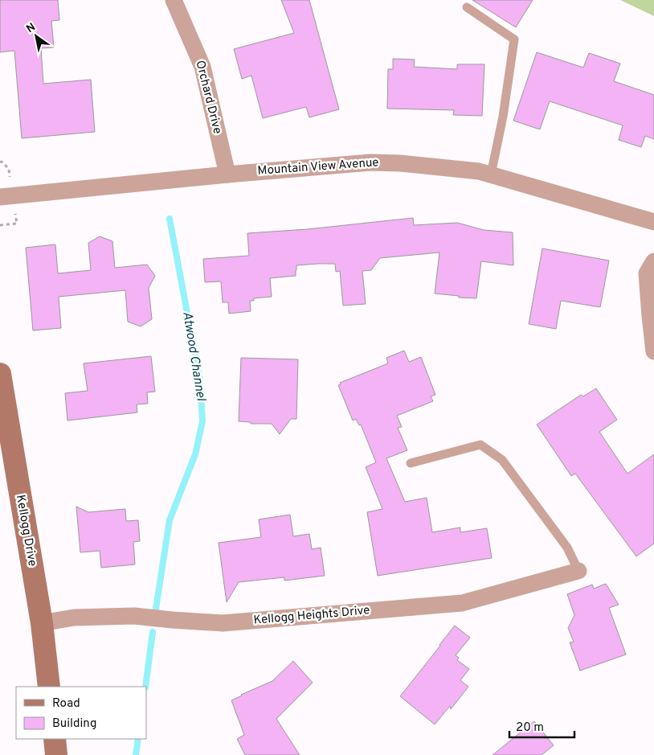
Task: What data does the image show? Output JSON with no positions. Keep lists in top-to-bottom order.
{
  "streets": {
    "main road": ["Kellogg Drive"],
    "street": ["Orchard Drive", "Mountain View Avenue", "Kellogg Heights Drive"]
  },
  "crossings": [
    ["Orchard Drive", "Mountain View Avenue"],
    ["Kellogg Drive", "Kellogg Heights Drive"]
  ],
  "water": ["Atwood Channel"],
  "legend": ["Road", "Building"],
  "scale_bar": "20 m",
  "north": "top left"
}
